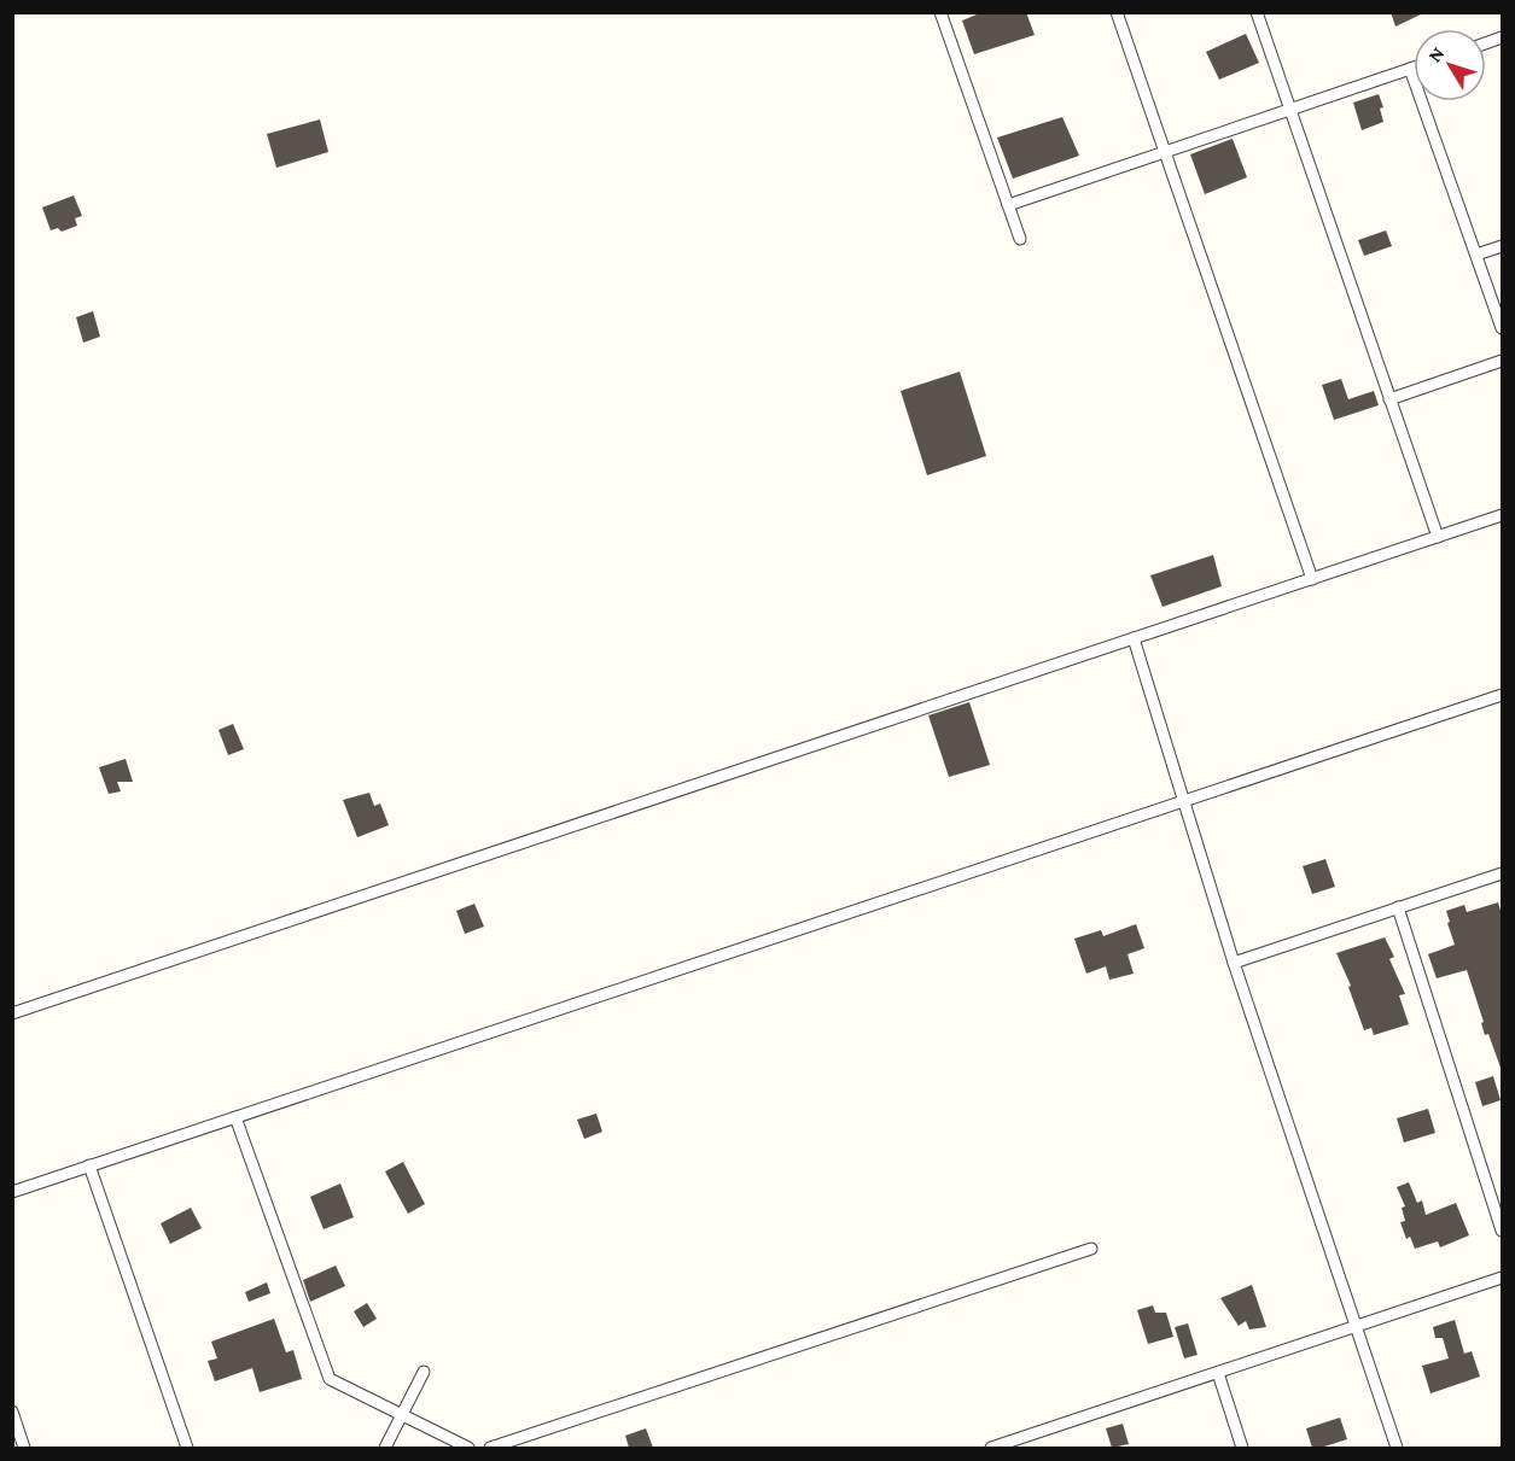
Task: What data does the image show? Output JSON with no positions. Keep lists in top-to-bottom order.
{
  "north": "top left"
}
